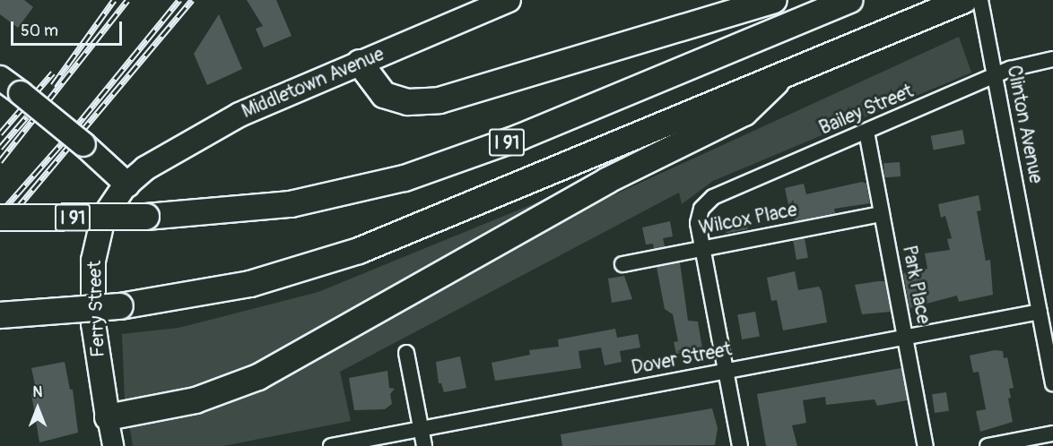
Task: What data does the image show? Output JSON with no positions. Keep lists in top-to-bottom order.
{
  "streets": {
    "highway": ["I 91"],
    "main road": ["Middletown Avenue", "Ferry Street"],
    "street": [
      "Bailey Street",
      "Clinton Avenue",
      "Wilcox Place",
      "Park Place",
      "Dover Street"
    ]
  },
  "crossings": [
    ["Middletown Avenue", "Ferry Street"],
    ["Bailey Street", "Clinton Avenue"],
    ["Bailey Street", "Wilcox Place"],
    ["Bailey Street", "Park Place"],
    ["Clinton Avenue", "Dover Street"],
    ["Wilcox Place", "Park Place"],
    ["Park Place", "Dover Street"]
  ],
  "scale_bar": "50 m",
  "north": "top"
}
